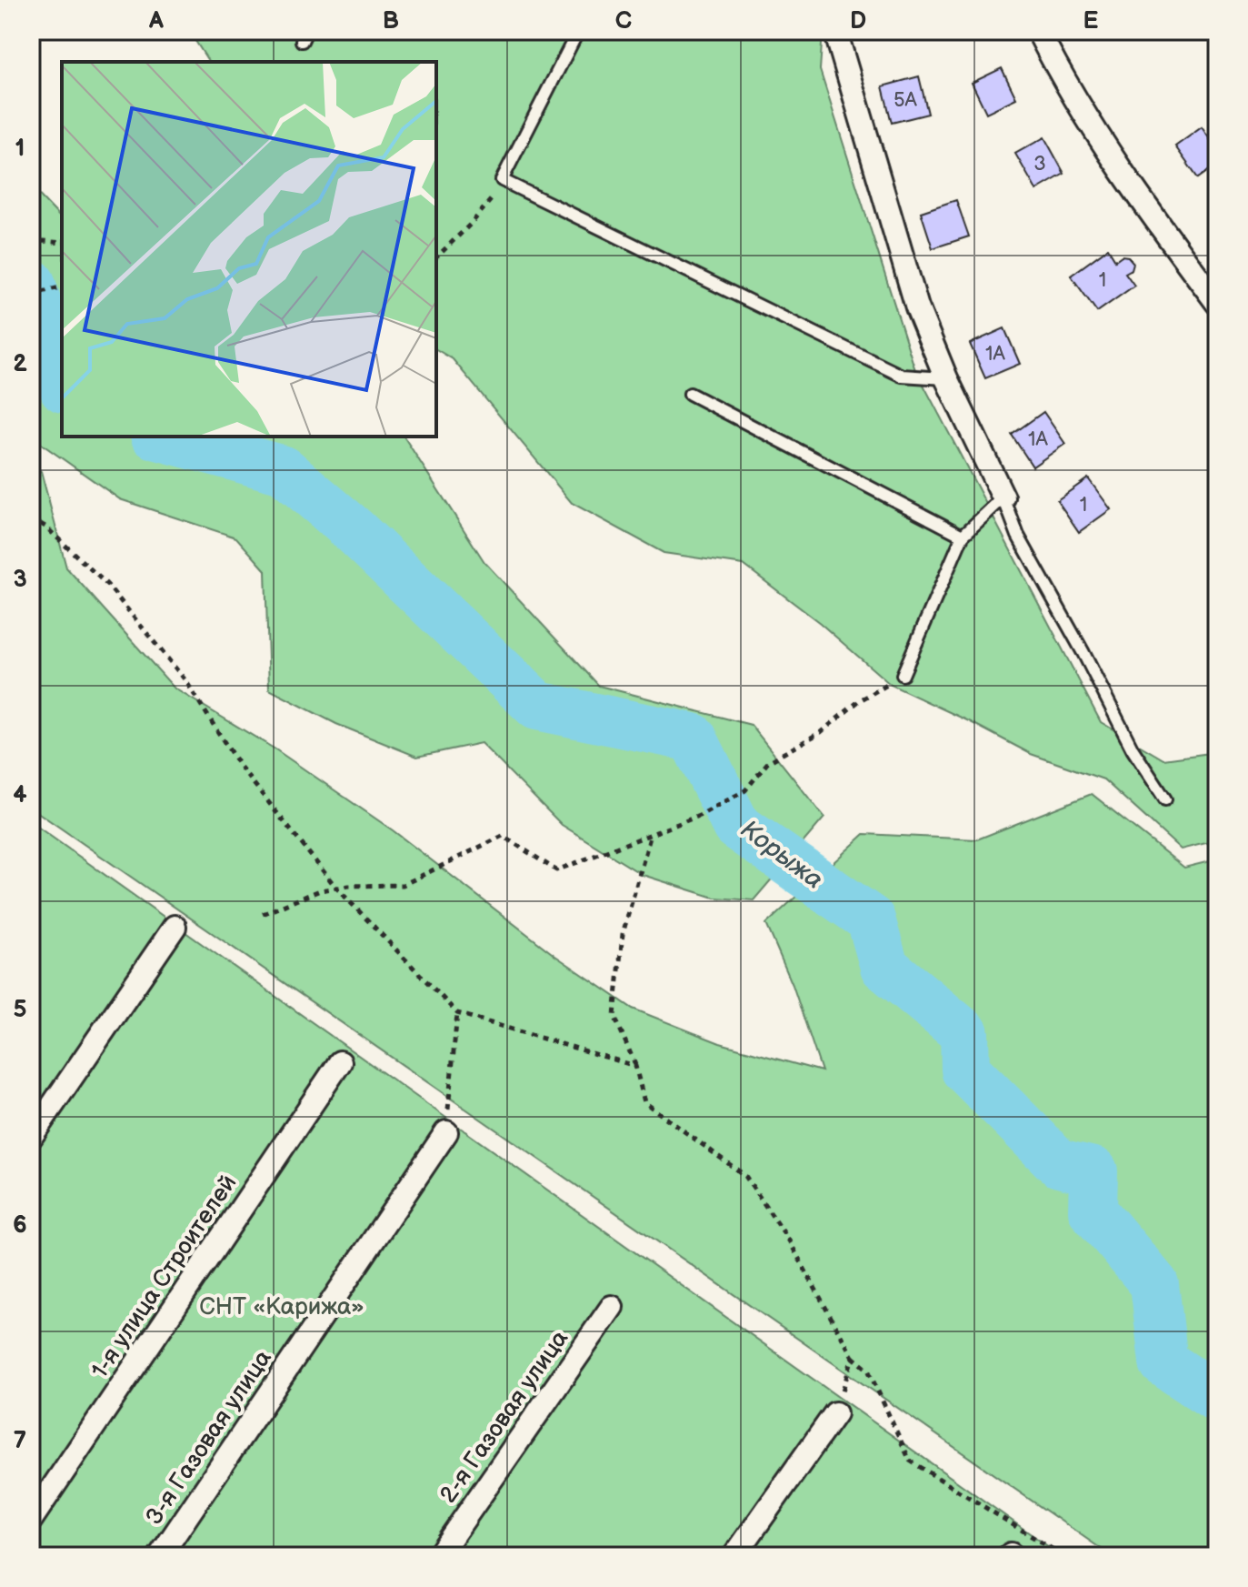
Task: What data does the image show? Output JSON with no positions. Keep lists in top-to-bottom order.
{
  "streets": {
    "street": ["1-я улица Строителей", "2-я Газовая улица", "3-я Газовая улица"]
  },
  "water": ["Корыжа"],
  "parks": ["СНТ «Карижа»"],
  "house_numbers": [
    "5А",
    "3",
    "1",
    "1А",
    "1А",
    "1"
  ],
  "grid": {
    "columns": [
      "A",
      "B",
      "C",
      "D",
      "E"
    ],
    "rows": [
      "1",
      "2",
      "3",
      "4",
      "5",
      "6",
      "7"
    ]
  }
}
